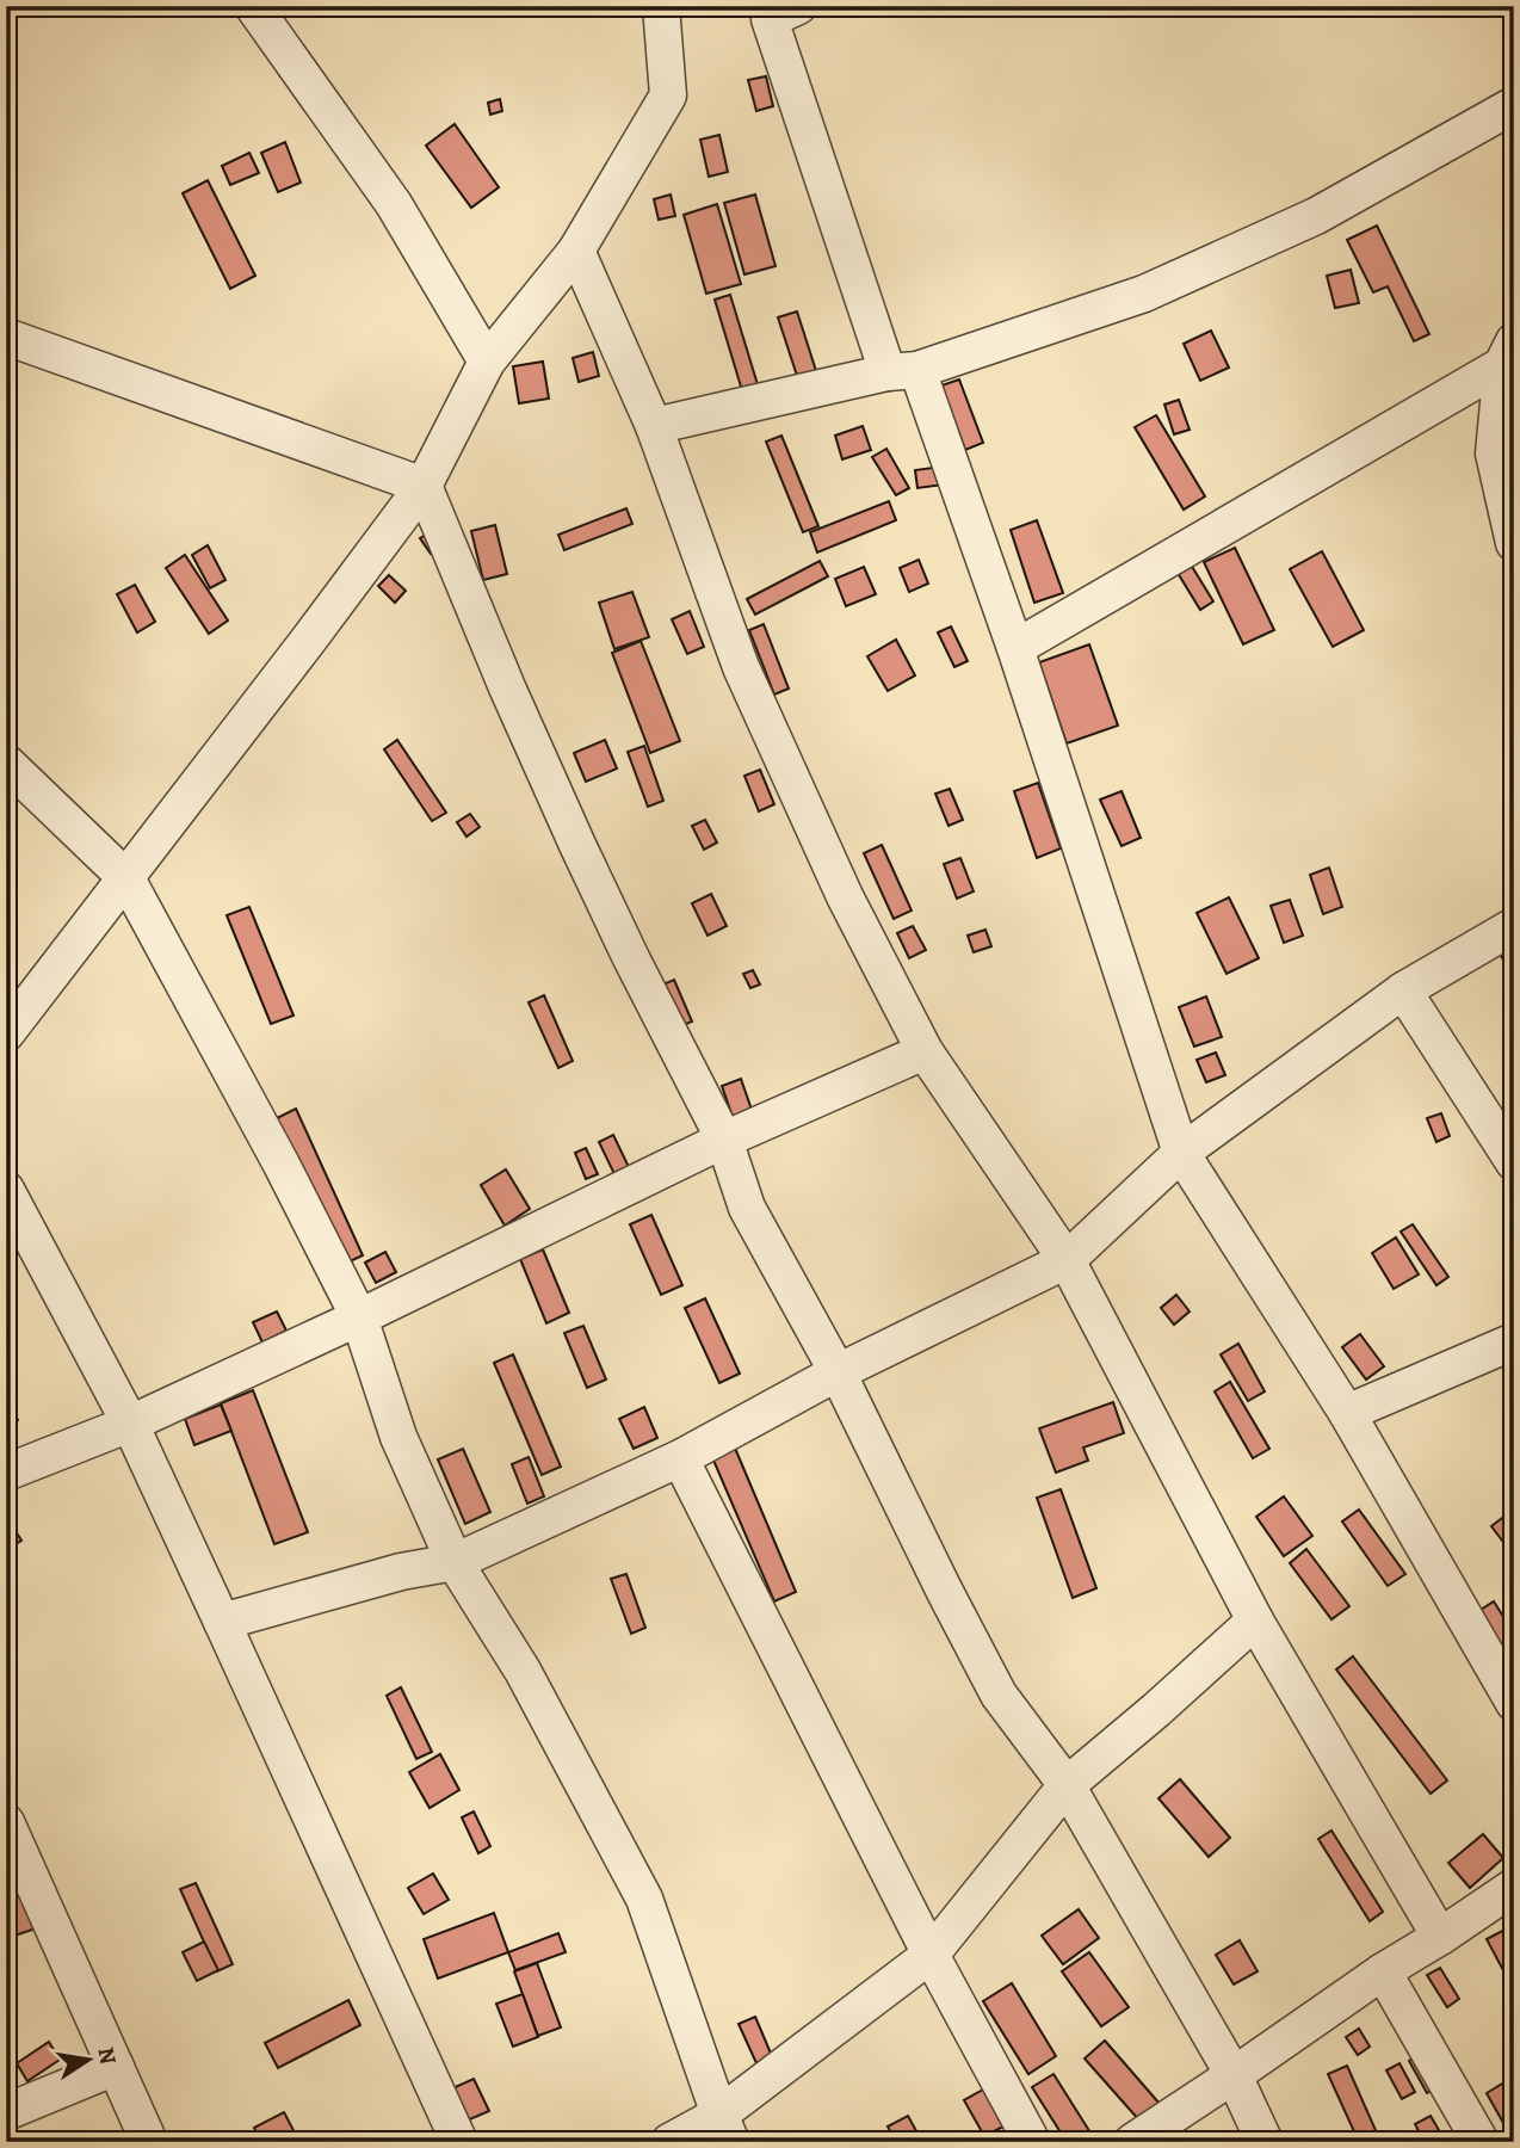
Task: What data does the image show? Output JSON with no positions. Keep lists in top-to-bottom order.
{
  "north": "right"
}
